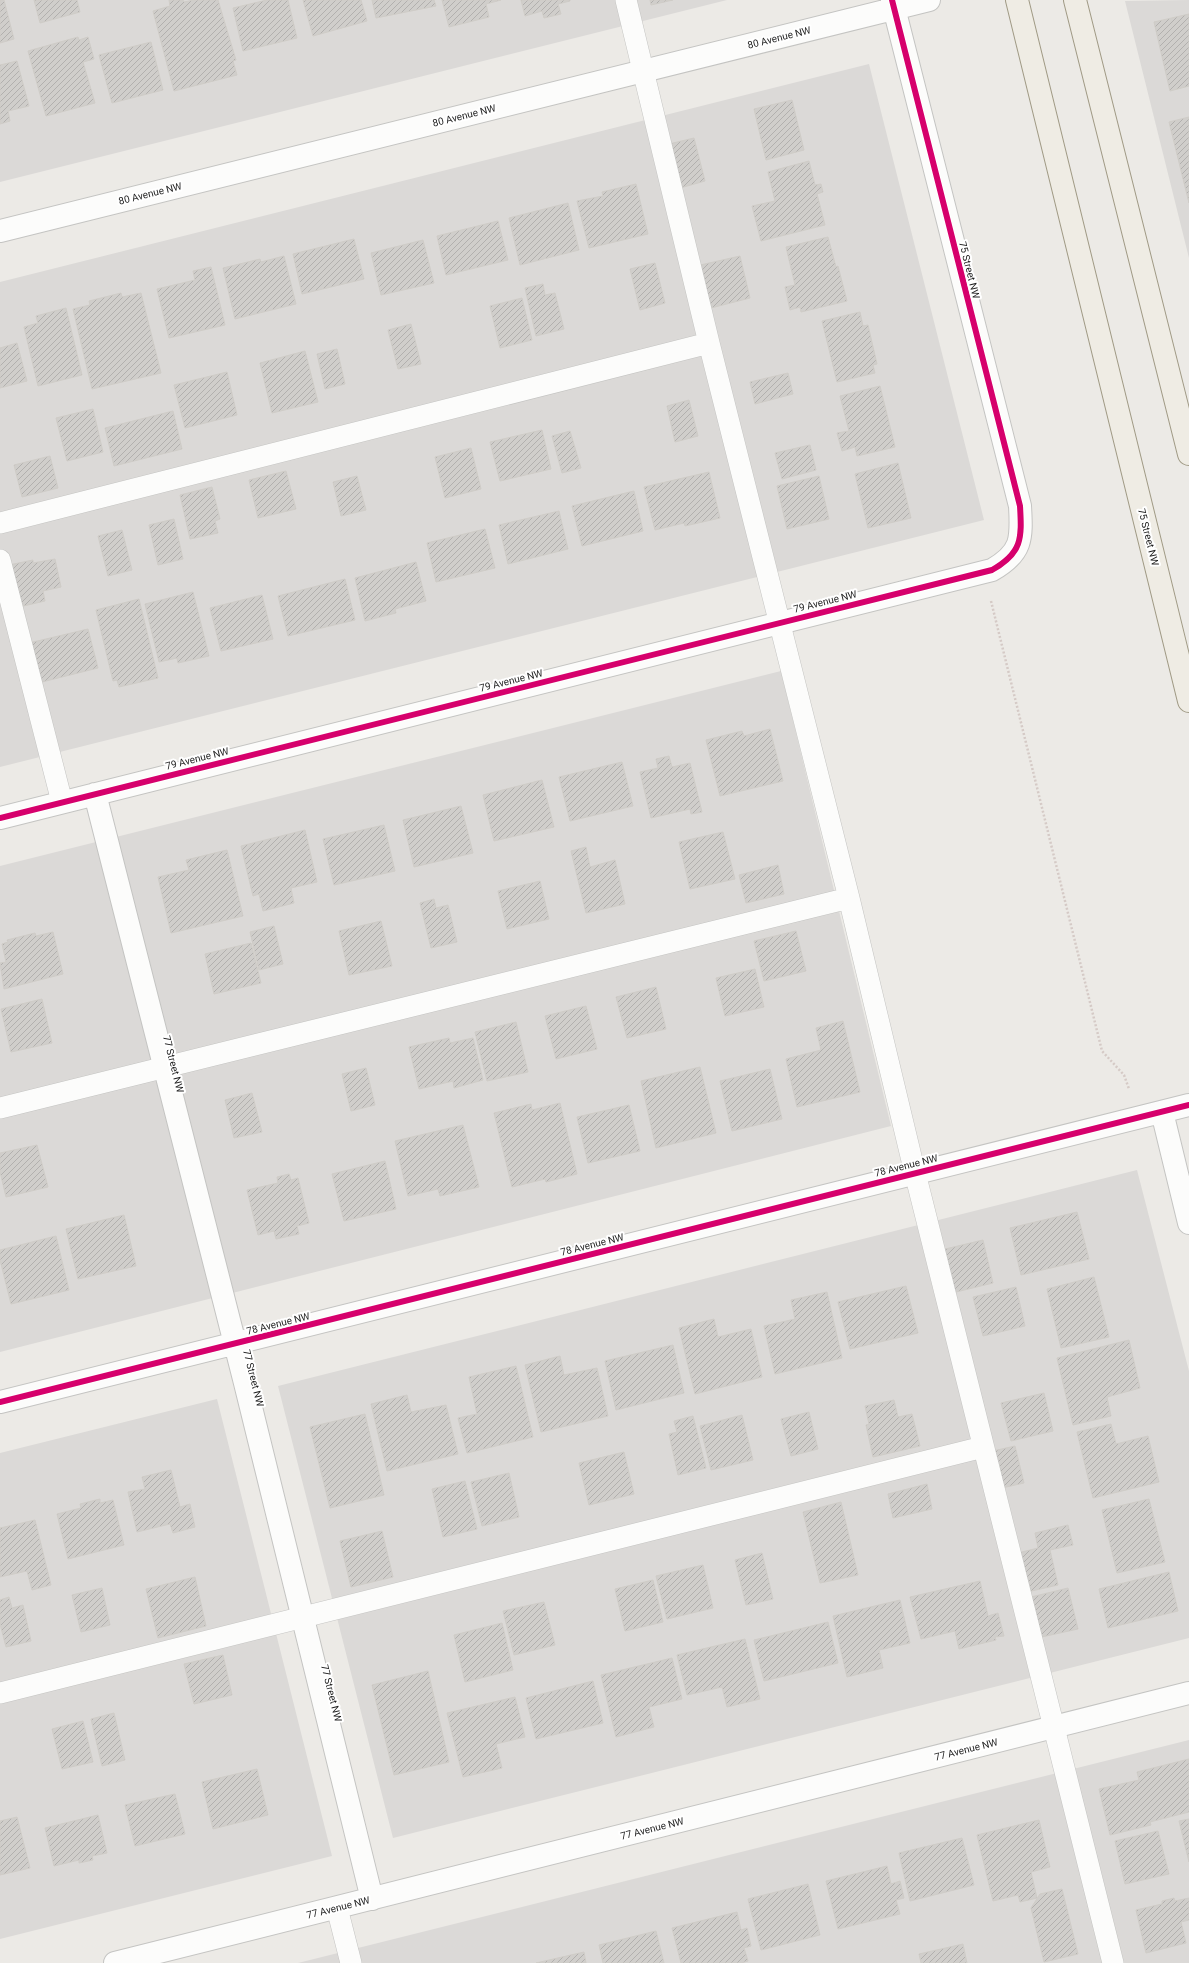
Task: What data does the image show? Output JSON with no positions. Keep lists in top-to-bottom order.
{
  "streets": {
    "main road": ["75 Street NW"],
    "street": [
      "80 Avenue NW",
      "79 Avenue NW",
      "77 Street NW",
      "78 Avenue NW",
      "77 Avenue NW"
    ]
  },
  "crossings": [
    ["80 Avenue NW", "75 Street NW"],
    ["75 Street NW", "79 Avenue NW"],
    ["79 Avenue NW", "77 Street NW"],
    ["77 Street NW", "78 Avenue NW"],
    ["77 Street NW", "77 Avenue NW"]
  ]
}
